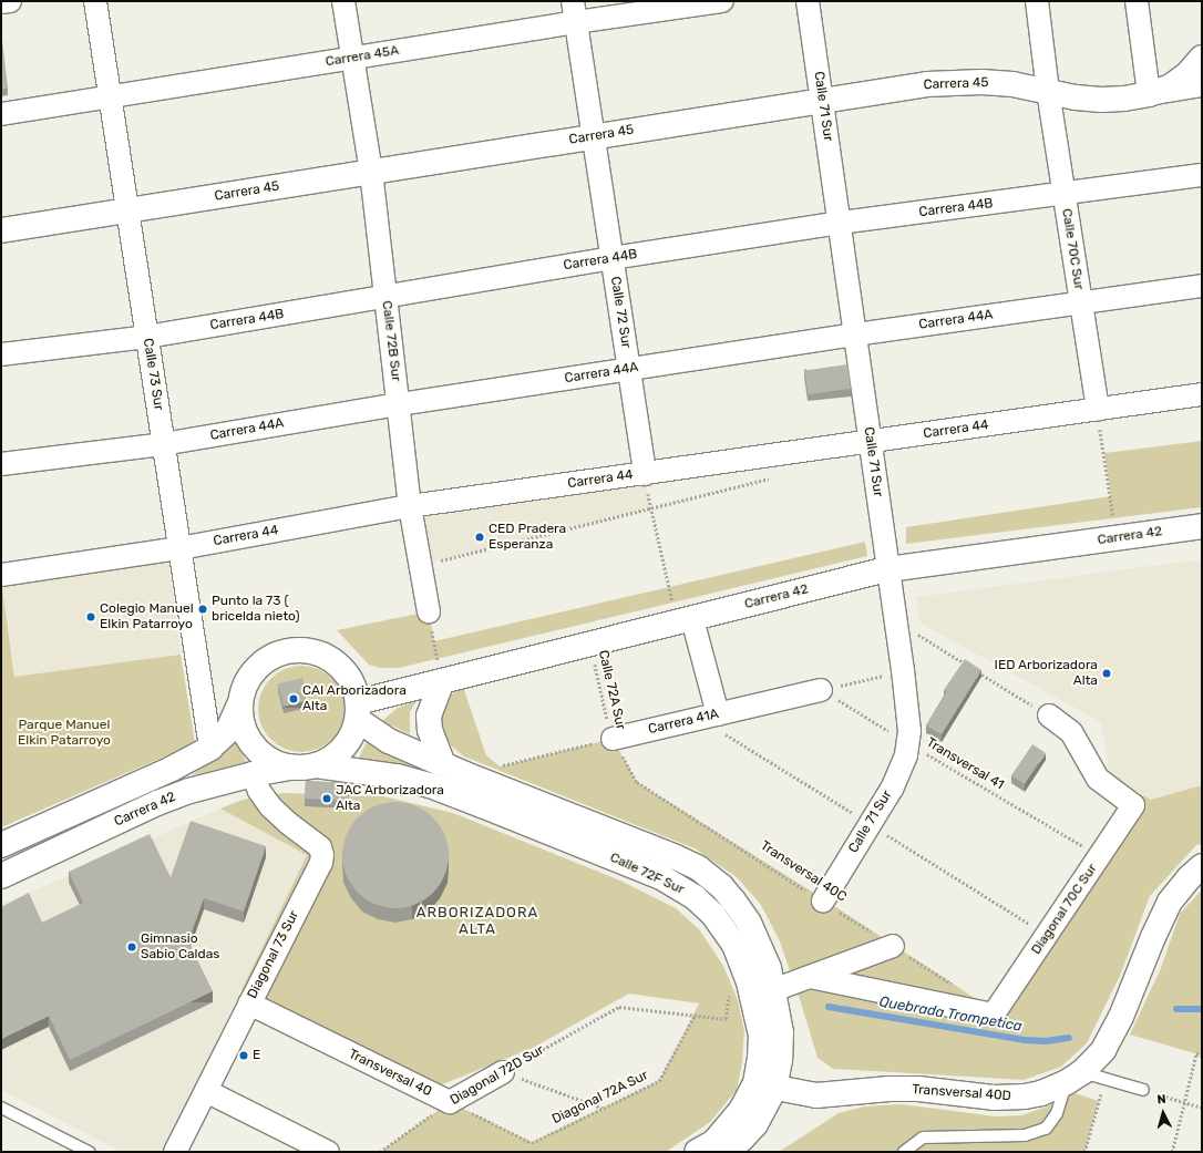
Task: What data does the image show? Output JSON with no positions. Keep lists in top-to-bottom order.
{
  "streets": {
    "street": [
      "Carrera 45A",
      "Carrera 45",
      "Calle 71 Sur",
      "Carrera 44B",
      "Calle 70C Sur",
      "Calle 72 Sur",
      "Carrera 44A",
      "Calle 72B Sur",
      "Calle 73 Sur",
      "Carrera 44",
      "Carrera 42",
      "Carrera 41A",
      "Calle 72F Sur",
      "Diagonal 70C Sur",
      "Diagonal 73 Sur",
      "Transversal 40",
      "Diagonal 72D Sur",
      "Transversal 40D"
    ],
    "path": [
      "Calle 72A Sur",
      "Transversal 41",
      "Transversal 40C",
      "Diagonal 72A Sur"
    ]
  },
  "crossings": [
    ["Carrera 45A", "Calle 72 Sur"],
    ["Carrera 45A", "Calle 72B Sur"],
    ["Carrera 45A", "Calle 73 Sur"],
    ["Carrera 45", "Calle 71 Sur"],
    ["Carrera 45", "Calle 70C Sur"],
    ["Carrera 45", "Calle 72 Sur"],
    ["Carrera 45", "Calle 72B Sur"],
    ["Carrera 45", "Calle 73 Sur"],
    ["Calle 71 Sur", "Carrera 44B"],
    ["Calle 71 Sur", "Carrera 44A"],
    ["Calle 71 Sur", "Carrera 44"],
    ["Calle 71 Sur", "Carrera 42"],
    ["Calle 71 Sur", "Transversal 41"],
    ["Calle 71 Sur", "Transversal 40C"],
    ["Carrera 44B", "Calle 70C Sur"],
    ["Carrera 44B", "Calle 72 Sur"],
    ["Carrera 44B", "Calle 72B Sur"],
    ["Carrera 44B", "Calle 73 Sur"],
    ["Calle 70C Sur", "Carrera 44A"],
    ["Calle 70C Sur", "Carrera 44"],
    ["Calle 72 Sur", "Carrera 44A"],
    ["Calle 72 Sur", "Carrera 44"],
    ["Carrera 44A", "Calle 72B Sur"],
    ["Carrera 44A", "Calle 73 Sur"],
    ["Calle 72B Sur", "Carrera 44"],
    ["Calle 73 Sur", "Carrera 44"],
    ["Calle 73 Sur", "Carrera 42"],
    ["Carrera 42", "Calle 72A Sur"],
    ["Carrera 42", "Calle 72F Sur"],
    ["Carrera 42", "Diagonal 73 Sur"],
    ["Calle 72A Sur", "Carrera 41A"],
    ["Calle 72A Sur", "Transversal 40C"],
    ["Carrera 41A", "Transversal 41"],
    ["Carrera 41A", "Transversal 40C"],
    ["Transversal 41", "Diagonal 70C Sur"],
    ["Calle 72F Sur", "Transversal 40D"],
    ["Diagonal 73 Sur", "Transversal 40"],
    ["Transversal 40", "Diagonal 72D Sur"],
    ["Transversal 40", "Diagonal 72A Sur"],
    ["Diagonal 72D Sur", "Diagonal 72A Sur"]
  ],
  "districts": ["ARBORIZADORA ALTA"],
  "water": ["Quebrada Trompetica"],
  "parks": ["Parque Manuel Elkin Patarroyo"],
  "places": [
    "CED Pradera Esperanza",
    "Punto la 73 ( bricelda nieto)",
    "Colegio Manuel Elkin Patarroyo",
    "IED Arborizadora Alta",
    "CAI Arborizadora Alta",
    "JAC Arborizadora Alta",
    "Gimnasio Sabio Caldas",
    "E"
  ],
  "north": "top"
}
